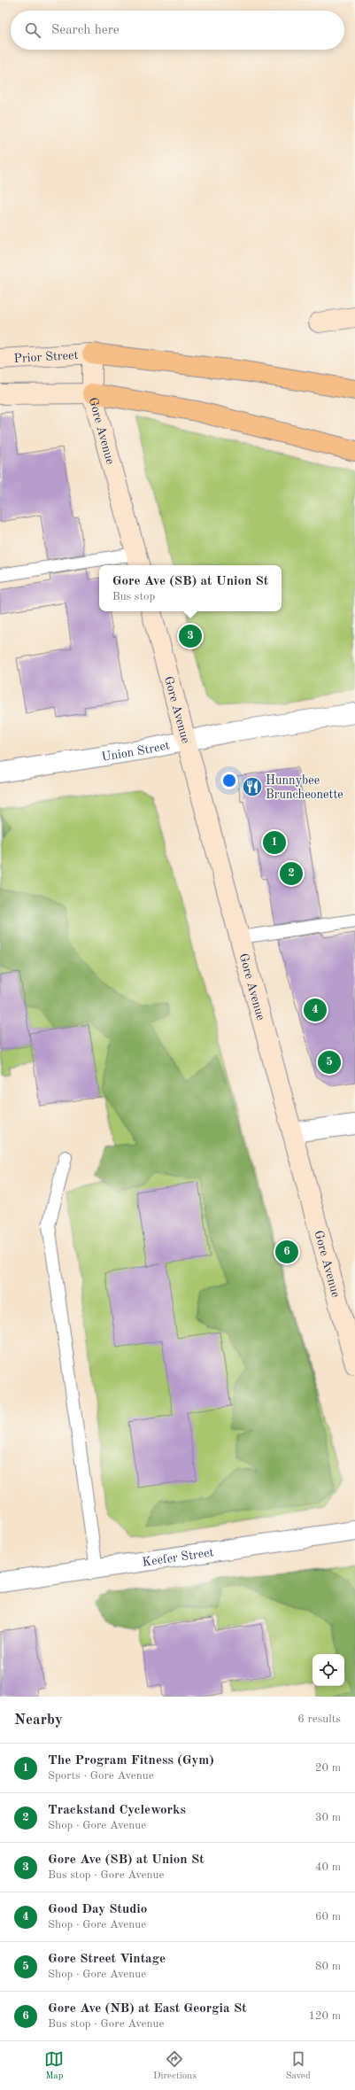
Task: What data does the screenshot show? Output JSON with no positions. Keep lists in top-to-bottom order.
{
  "streets": {
    "street": [
      "Prior Street",
      "Gore Avenue",
      "Union Street",
      "Keefer Street"
    ]
  },
  "crossings": [
    ["Prior Street", "Gore Avenue"],
    ["Gore Avenue", "Union Street"]
  ],
  "places": {
    "restaurant": ["Hunnybee Bruncheonette"]
  },
  "page": {
    "search": "Search here",
    "popup": ["Gore Ave (SB) at Union St", "Bus stop"],
    "pins": [
      "3",
      "1",
      "2",
      "4",
      "5",
      "6"
    ],
    "heading": ["Nearby", "6 results"],
    "list": [
      {
        "mark": "1",
        "name": "The Program Fitness (Gym)",
        "note": "Sports · Gore Avenue",
        "value": "20 m"
      },
      {
        "mark": "2",
        "name": "Trackstand Cycleworks",
        "note": "Shop · Gore Avenue",
        "value": "30 m"
      },
      {
        "mark": "3",
        "name": "Gore Ave (SB) at Union St",
        "note": "Bus stop · Gore Avenue",
        "value": "40 m"
      },
      {
        "mark": "4",
        "name": "Good Day Studio",
        "note": "Shop · Gore Avenue",
        "value": "60 m"
      },
      {
        "mark": "5",
        "name": "Gore Street Vintage",
        "note": "Shop · Gore Avenue",
        "value": "80 m"
      },
      {
        "mark": "6",
        "name": "Gore Ave (NB) at East Georgia St",
        "note": "Bus stop · Gore Avenue",
        "value": "120 m"
      }
    ],
    "nav": ["Map", "Directions", "Saved"]
  }
}
